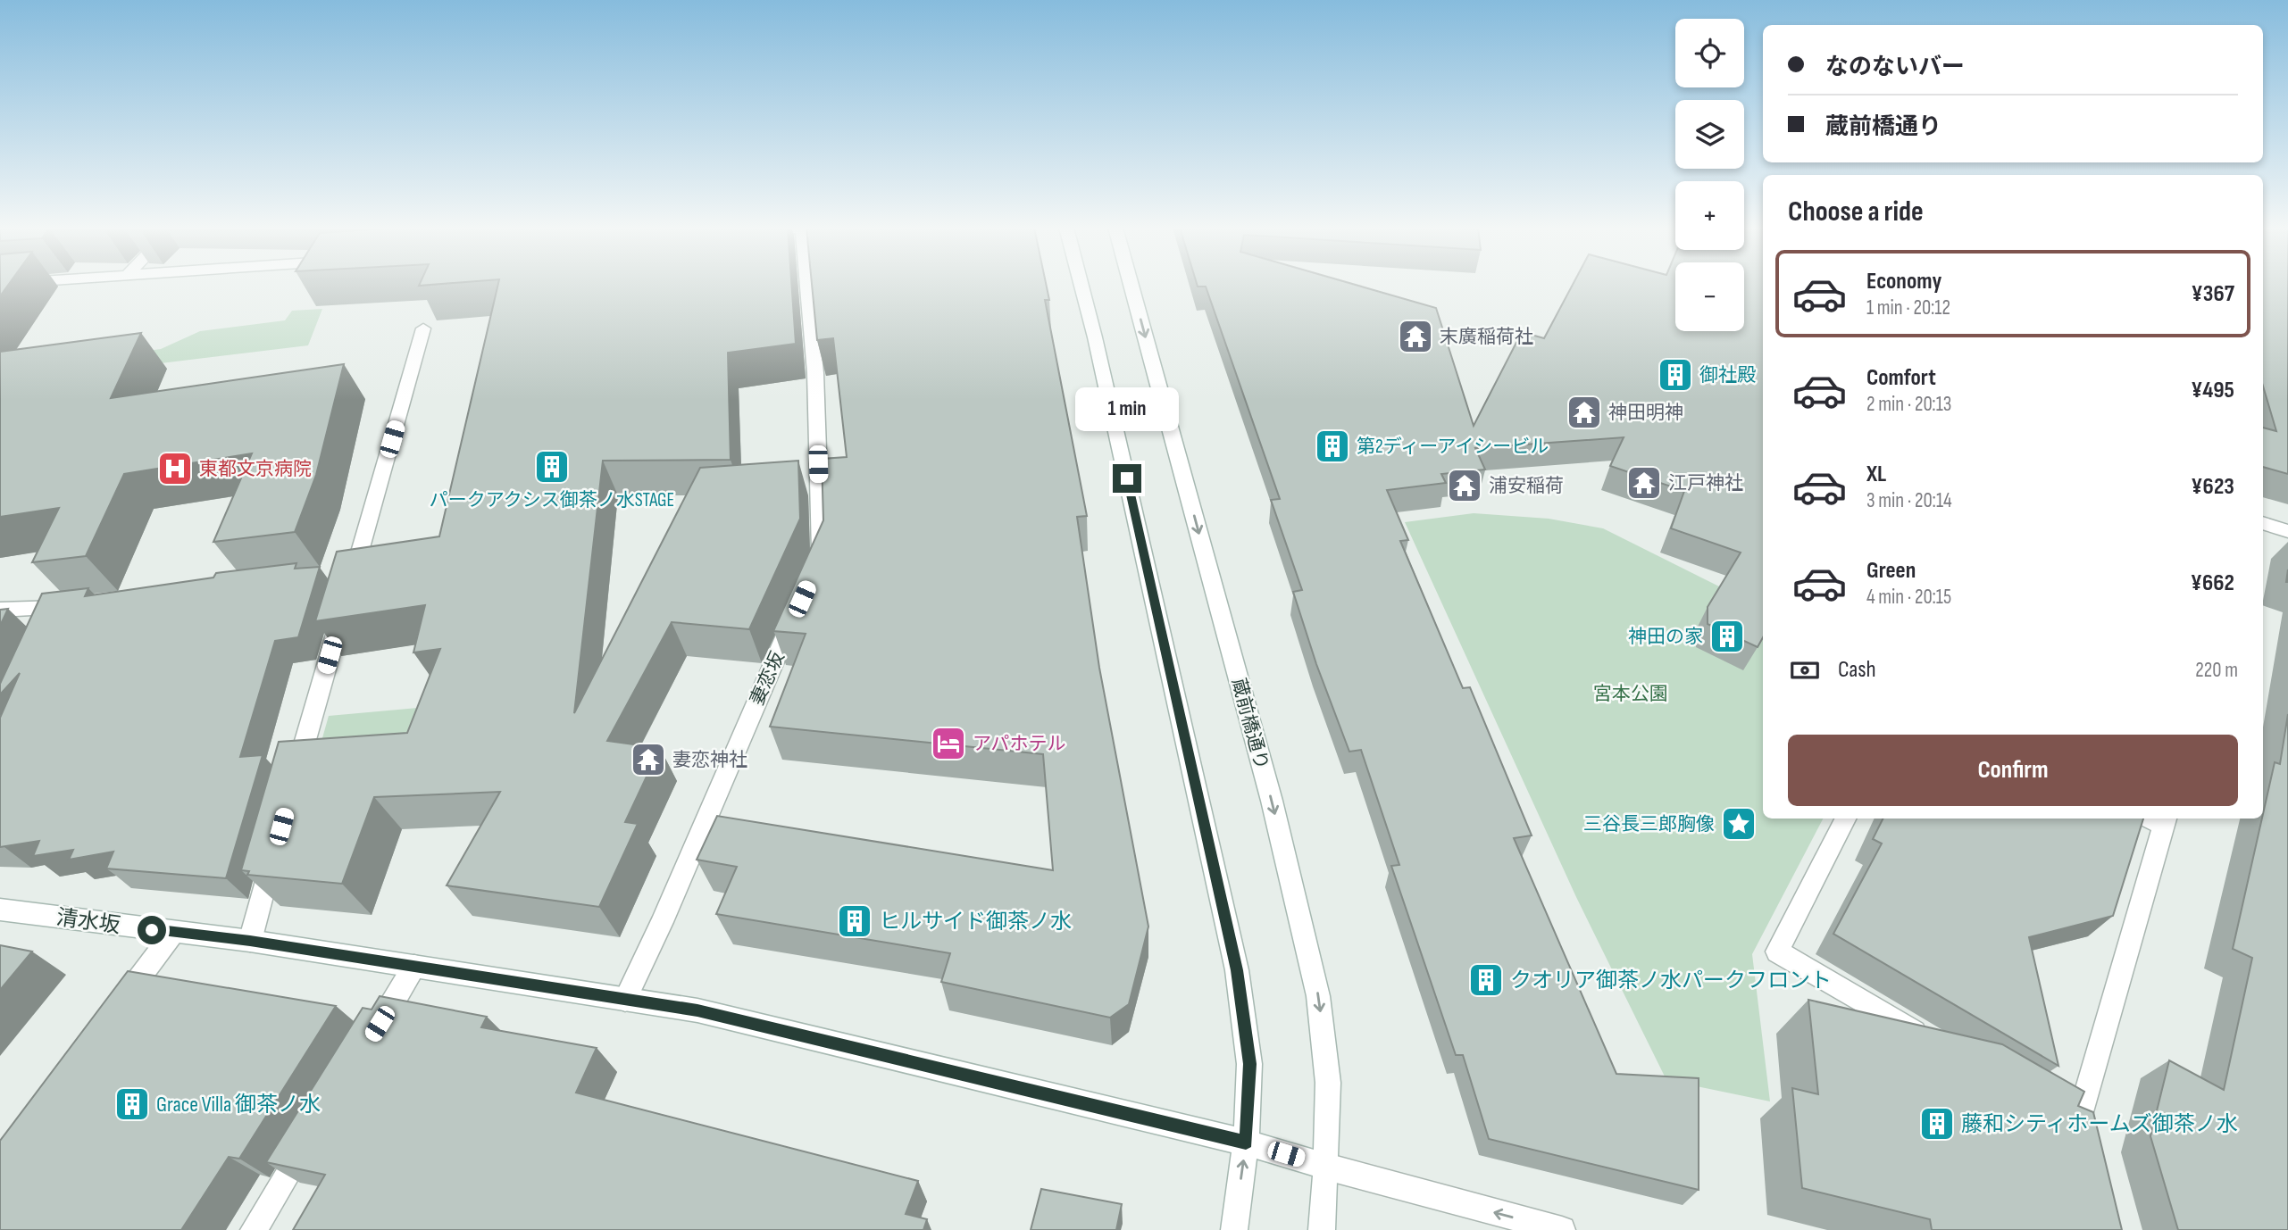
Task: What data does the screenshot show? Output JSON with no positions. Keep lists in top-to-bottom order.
{
  "streets": {
    "street": ["妻恋坂", "蔵前橋通り", "清水坂"]
  },
  "crossings": [
    ["妻恋坂", "清水坂"],
    ["蔵前橋通り", "清水坂"]
  ],
  "parks": ["宮本公園"],
  "places": {
    "temple": [
      "末廣稲荷社",
      "神田明神",
      "江戸神社",
      "浦安稲荷",
      "妻恋神社"
    ],
    "building": [
      "御社殿",
      "第2ディーアイシービル",
      "パークアクシス御茶ノ水STAGE",
      "神田の家",
      "ヒルサイド御茶ノ水",
      "クオリア御茶ノ水パークフロント",
      "Grace Villa 御茶ノ水",
      "藤和シティホームズ御茶ノ水"
    ],
    "hospital": ["東都文京病院"],
    "hotel": ["アパホテル"],
    "place": ["三谷長三郎胸像"]
  },
  "page": {
    "map_buttons": ["+", "−"],
    "banner": ["なのないバー", "蔵前橋通り"],
    "heading": "Choose a ride",
    "list": [
      {
        "name": "Economy",
        "note": "1 min · 20:12",
        "value": "¥367"
      },
      {
        "name": "Comfort",
        "note": "2 min · 20:13",
        "value": "¥495"
      },
      {
        "name": "XL",
        "note": "3 min · 20:14",
        "value": "¥623"
      },
      {
        "name": "Green",
        "note": "4 min · 20:15",
        "value": "¥662"
      }
    ],
    "bubble": "1 min",
    "pay": ["Cash", "220 m"],
    "buttons": "Confirm"
  }
}
